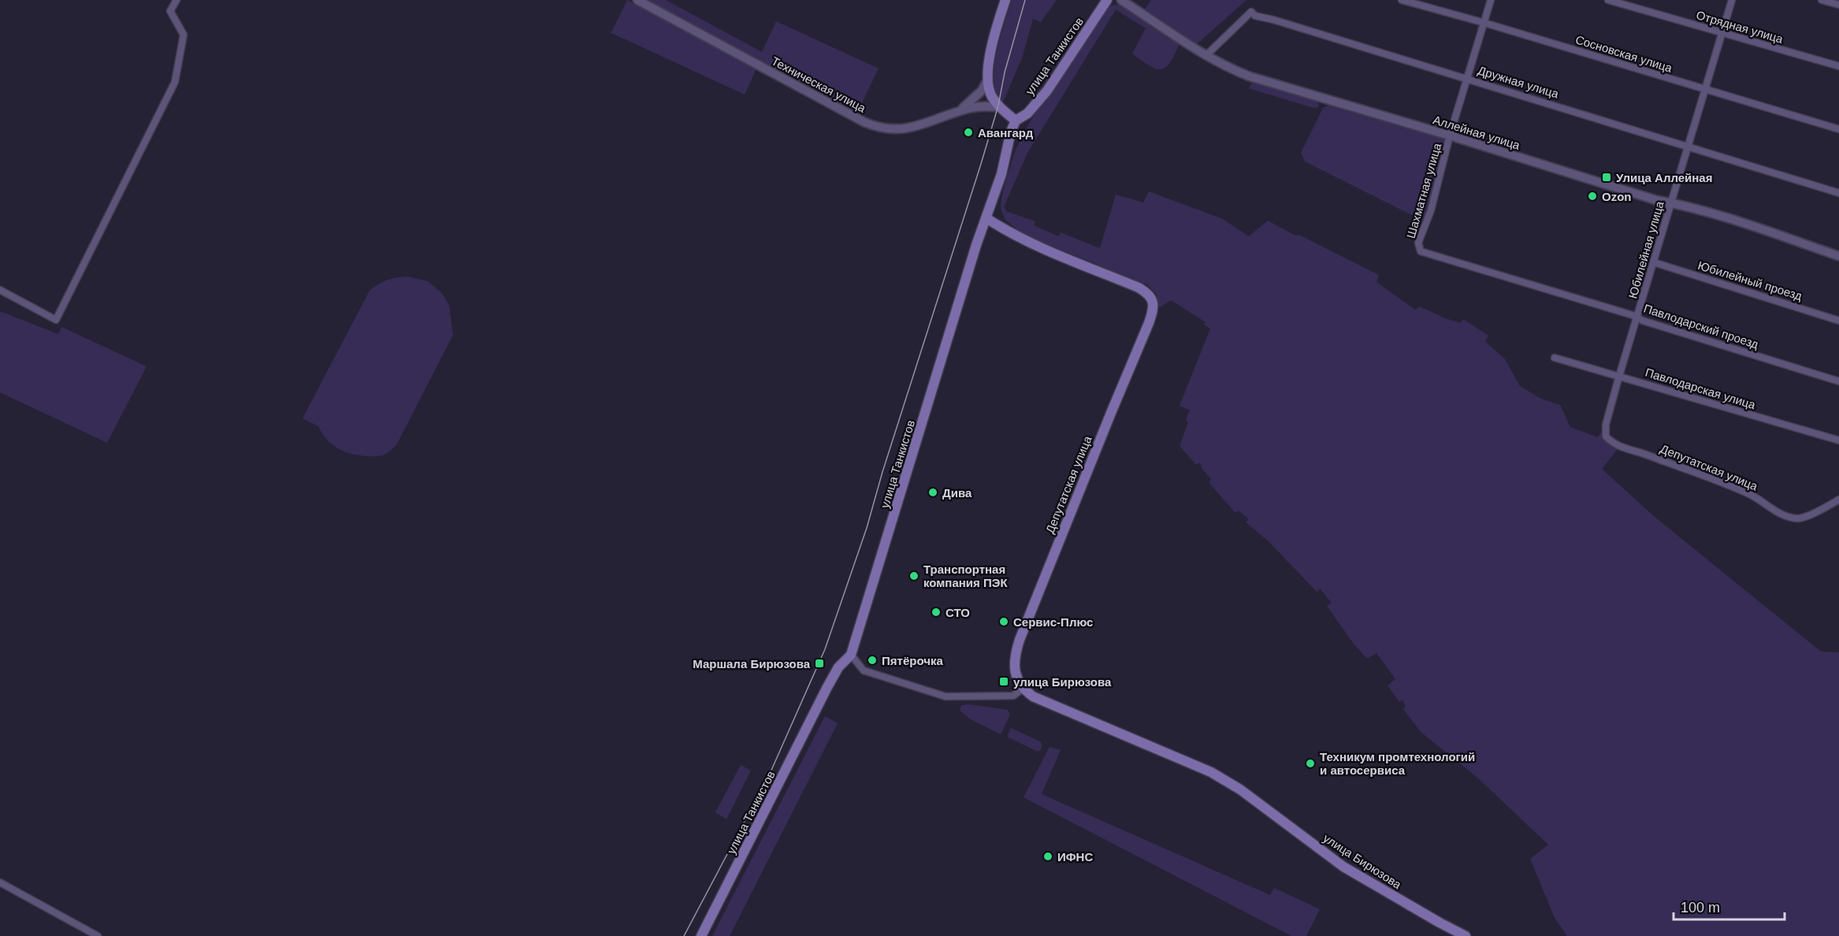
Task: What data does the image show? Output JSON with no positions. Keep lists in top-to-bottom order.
{
  "streets": {
    "main road": ["улица Танкистов", "Депутатская улица", "улица Бирюзова"],
    "street": [
      "Отрядная улица",
      "Сосновская улица",
      "Дружная улица",
      "Техническая улица",
      "Аллейная улица",
      "Шахматная улица",
      "Юбилейная улица",
      "Юбилейный проезд",
      "Павлодарский проезд",
      "Павлодарская улица"
    ]
  },
  "crossings": [
    ["Отрядная улица", "Юбилейная улица"],
    ["Сосновская улица", "Шахматная улица"],
    ["Сосновская улица", "Юбилейная улица"],
    ["улица Танкистов", "Депутатская улица"],
    ["Дружная улица", "Аллейная улица"],
    ["Дружная улица", "Шахматная улица"],
    ["Дружная улица", "Юбилейная улица"],
    ["Аллейная улица", "Шахматная улица"],
    ["Аллейная улица", "Юбилейная улица"],
    ["Шахматная улица", "Павлодарский проезд"],
    ["Юбилейная улица", "Юбилейный проезд"],
    ["Юбилейная улица", "Павлодарский проезд"],
    ["Юбилейная улица", "Павлодарская улица"],
    ["Юбилейная улица", "Депутатская улица"],
    ["Депутатская улица", "улица Бирюзова"]
  ],
  "places": {
    "other": [
      "Авангард",
      "Ozon",
      "Дива",
      "Транспортная компания ПЭК",
      "СТО",
      "Сервис-Плюс",
      "Пятёрочка",
      "Техникум промтехнологий и автосервиса",
      "ИФНС"
    ],
    "transit": ["Улица Аллейная", "Маршала Бирюзова", "улица Бирюзова"]
  },
  "scale_bar": "100 m"
}
